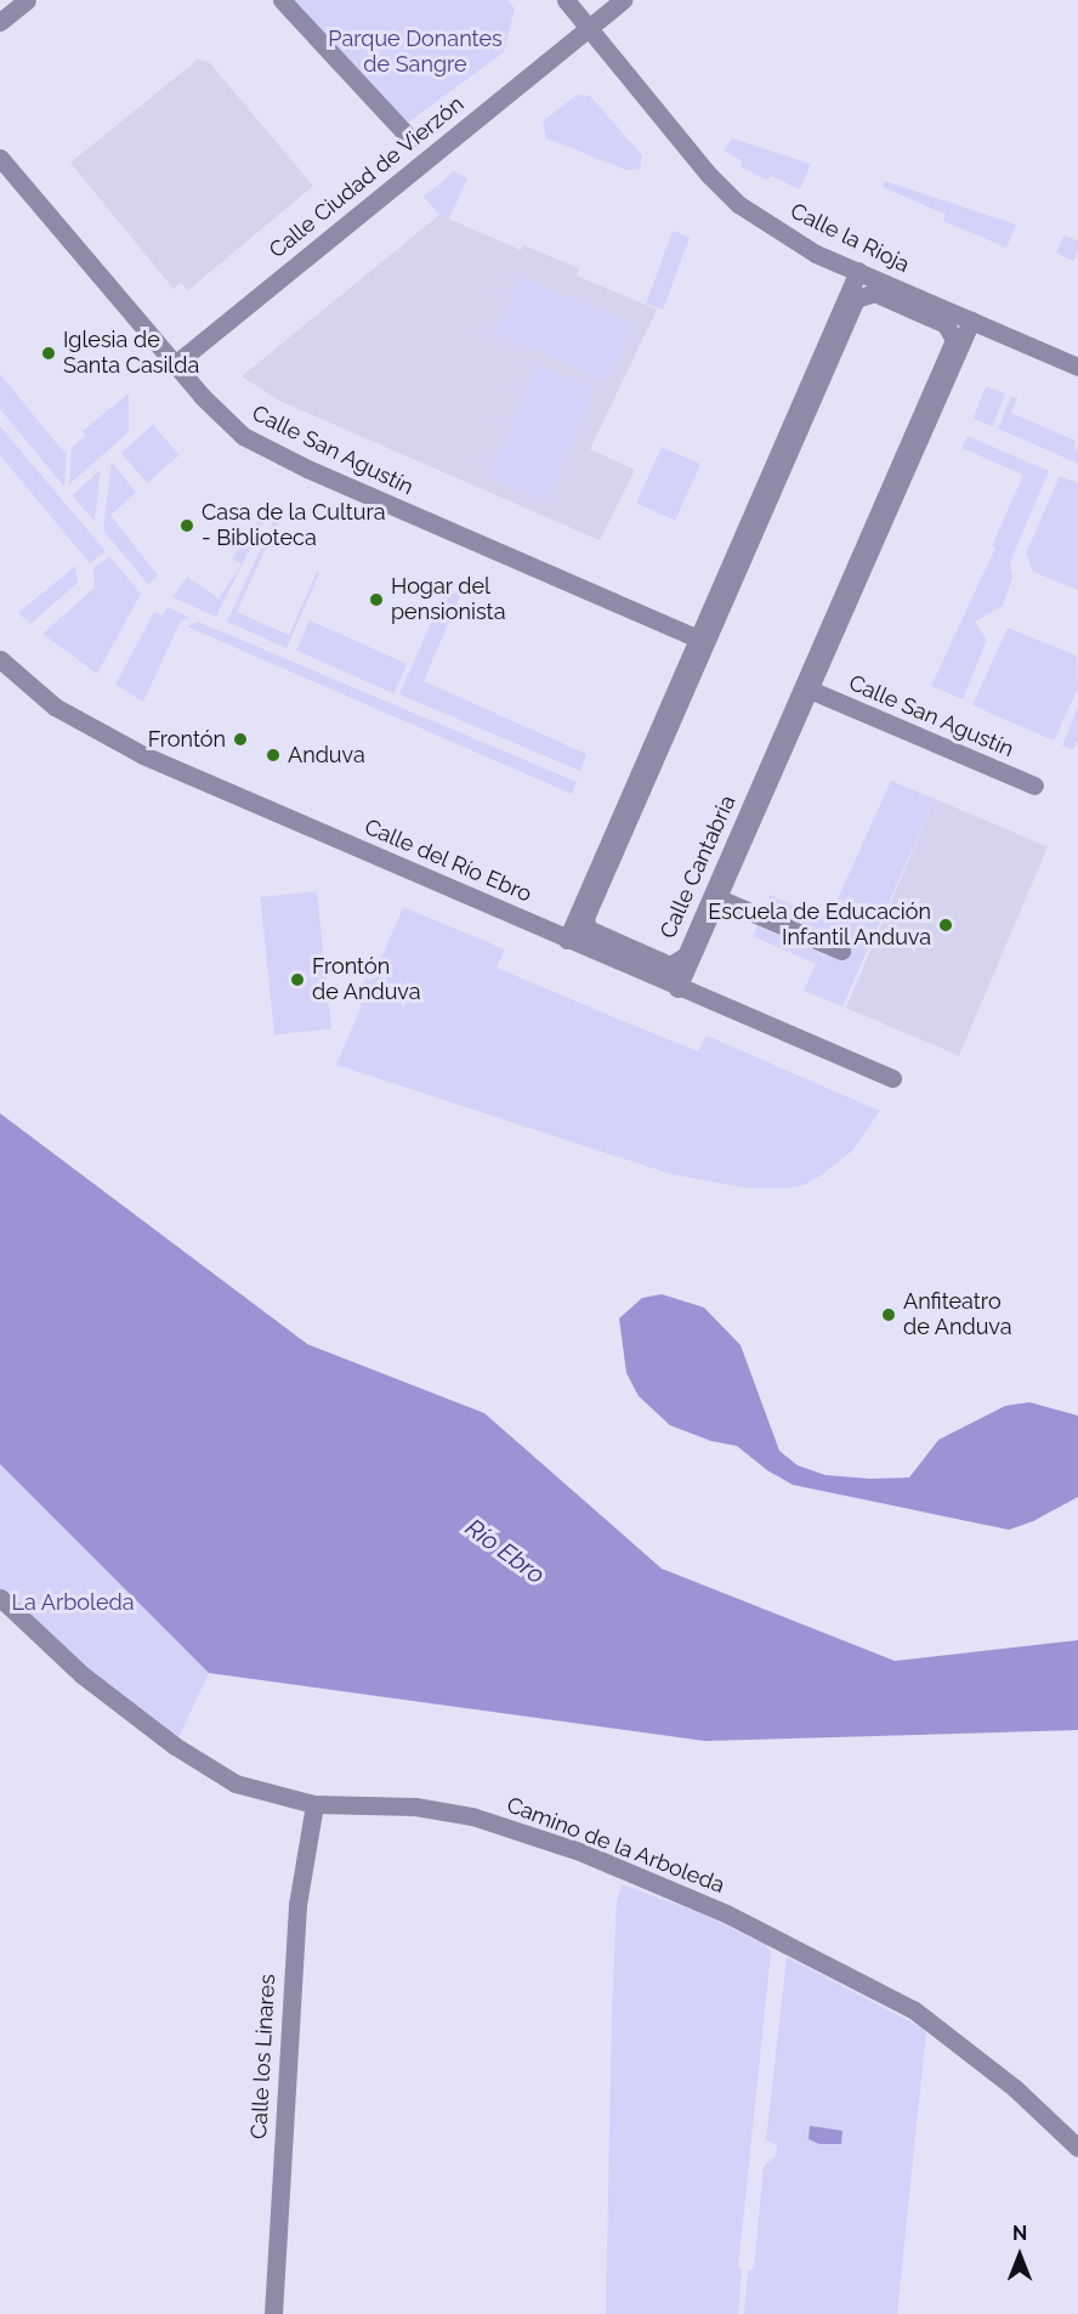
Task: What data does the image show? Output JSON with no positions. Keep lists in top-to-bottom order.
{
  "streets": {
    "street": [
      "Calle Ciudad de Vierzón",
      "Calle la Rioja",
      "Calle San Agustín",
      "Calle del Río Ebro",
      "Calle Cantabria",
      "Camino de la Arboleda",
      "Calle los Linares"
    ]
  },
  "crossings": [
    ["Calle Ciudad de Vierzón", "Calle la Rioja"],
    ["Calle Ciudad de Vierzón", "Calle San Agustín"],
    ["Calle la Rioja", "Calle Cantabria"],
    ["Calle San Agustín", "Calle Cantabria"],
    ["Calle del Río Ebro", "Calle Cantabria"],
    ["Camino de la Arboleda", "Calle los Linares"]
  ],
  "water": ["Río Ebro"],
  "parks": ["Parque Donantes de Sangre", "La Arboleda"],
  "places": [
    "Iglesia de Santa Casilda",
    "Casa de la Cultura - Biblioteca",
    "Hogar del pensionista",
    "Frontón",
    "Anduva",
    "Escuela de Educación Infantil Anduva",
    "Frontón de Anduva",
    "Anfiteatro de Anduva"
  ],
  "north": "top"
}
